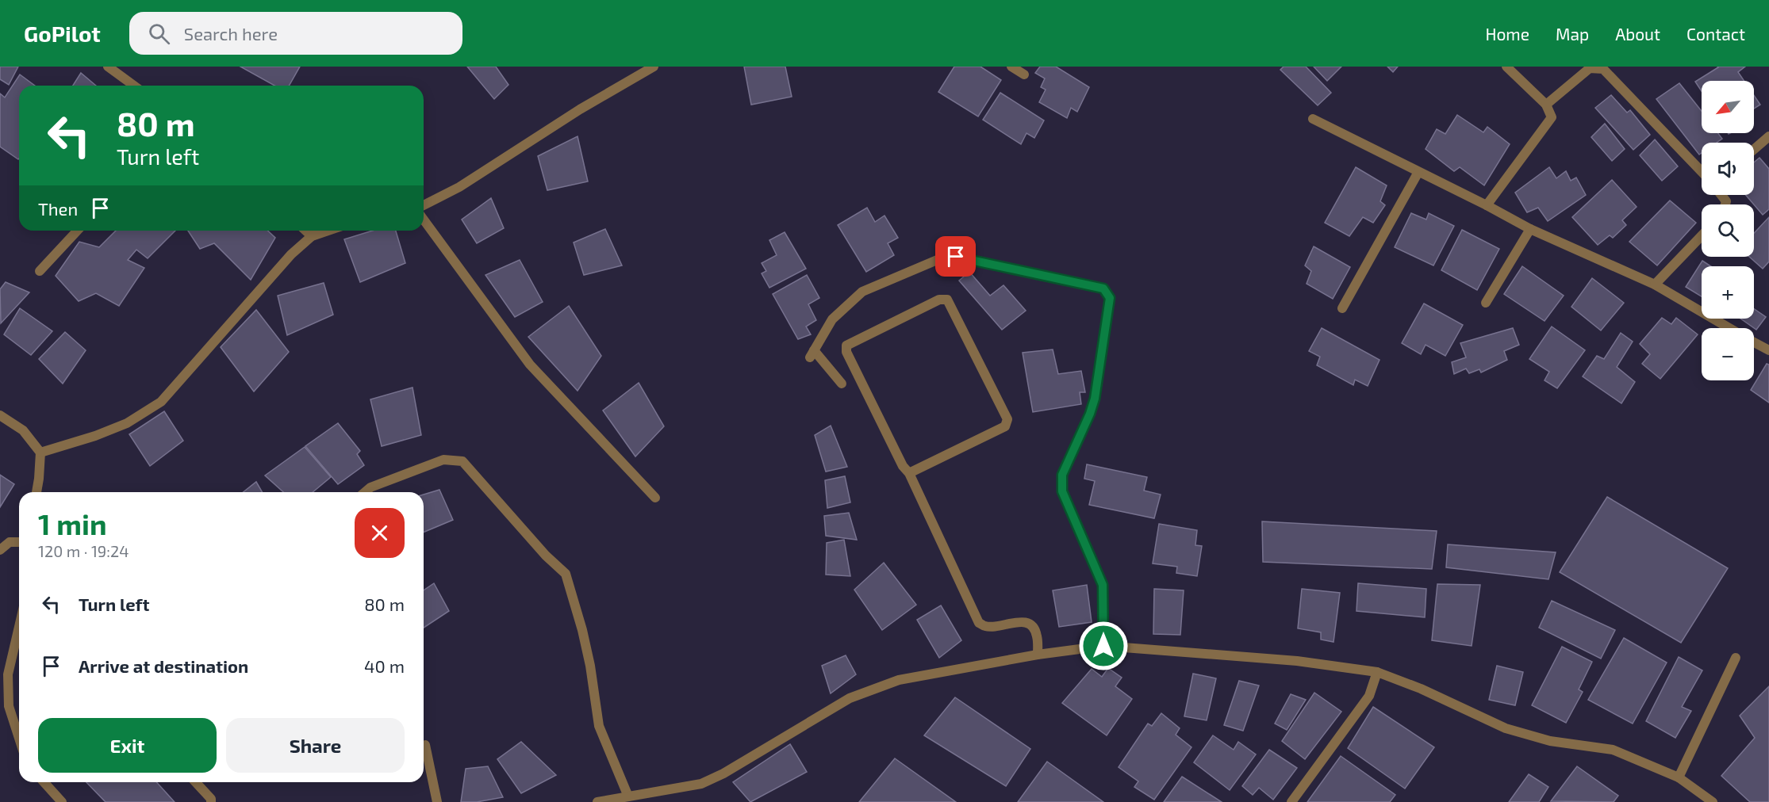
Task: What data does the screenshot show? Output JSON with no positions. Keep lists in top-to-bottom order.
{
  "north": "bottom left",
  "page": {
    "header": "GoPilot",
    "search": "Search here",
    "nav": [
      "Home",
      "Map",
      "About",
      "Contact"
    ],
    "map_buttons": ["+", "−"],
    "turn": ["80 m", "Turn left"],
    "then": "Then",
    "heading": ["1 min", "120 m · 19:24"],
    "list": [
      {
        "name": "Turn left",
        "value": "80 m"
      },
      {
        "name": "Arrive at destination",
        "value": "40 m"
      }
    ],
    "buttons": ["Exit", "Share"]
  }
}
